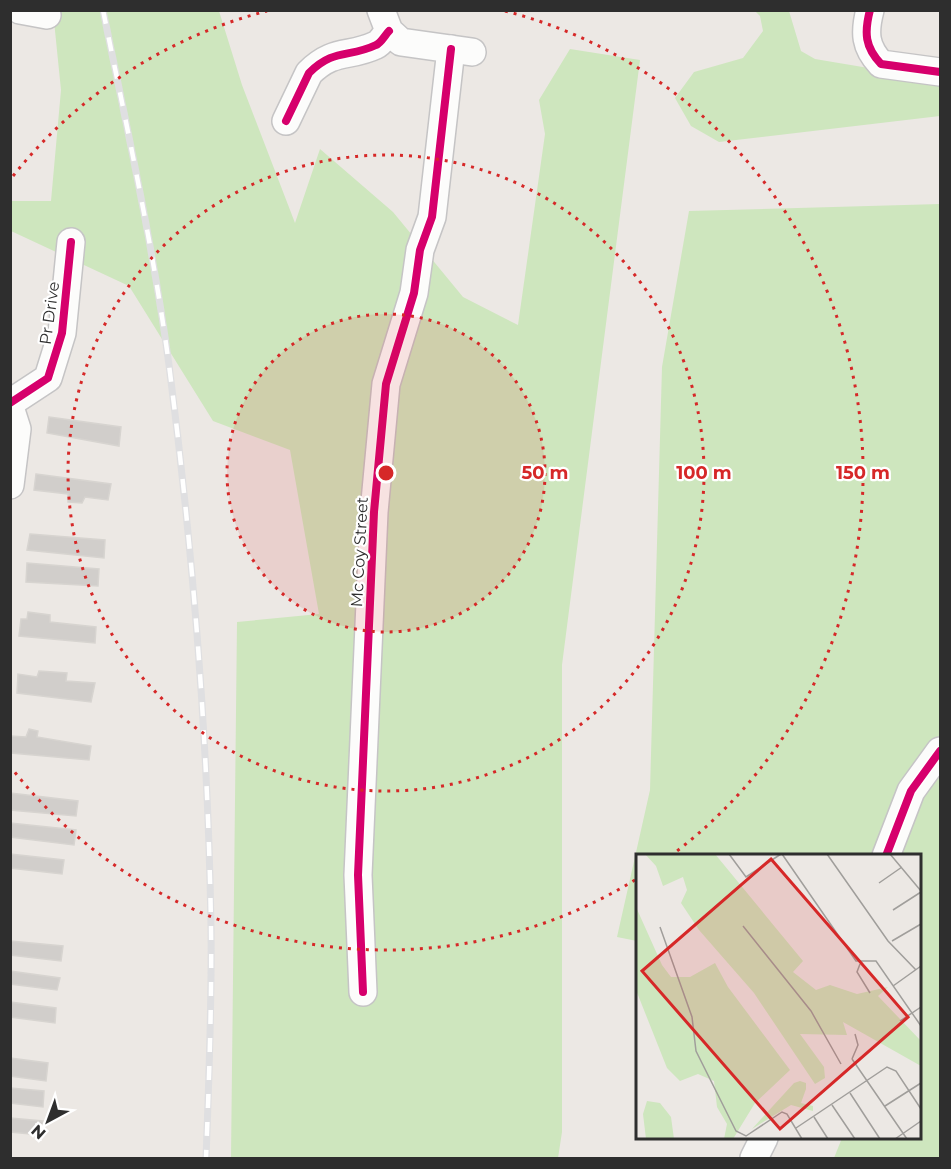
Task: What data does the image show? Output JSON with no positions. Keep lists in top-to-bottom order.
{
  "streets": {
    "street": ["Pr Drive", "Mc Coy Street"]
  },
  "north": "bottom left",
  "rings": ["50 m", "100 m", "150 m"]
}
